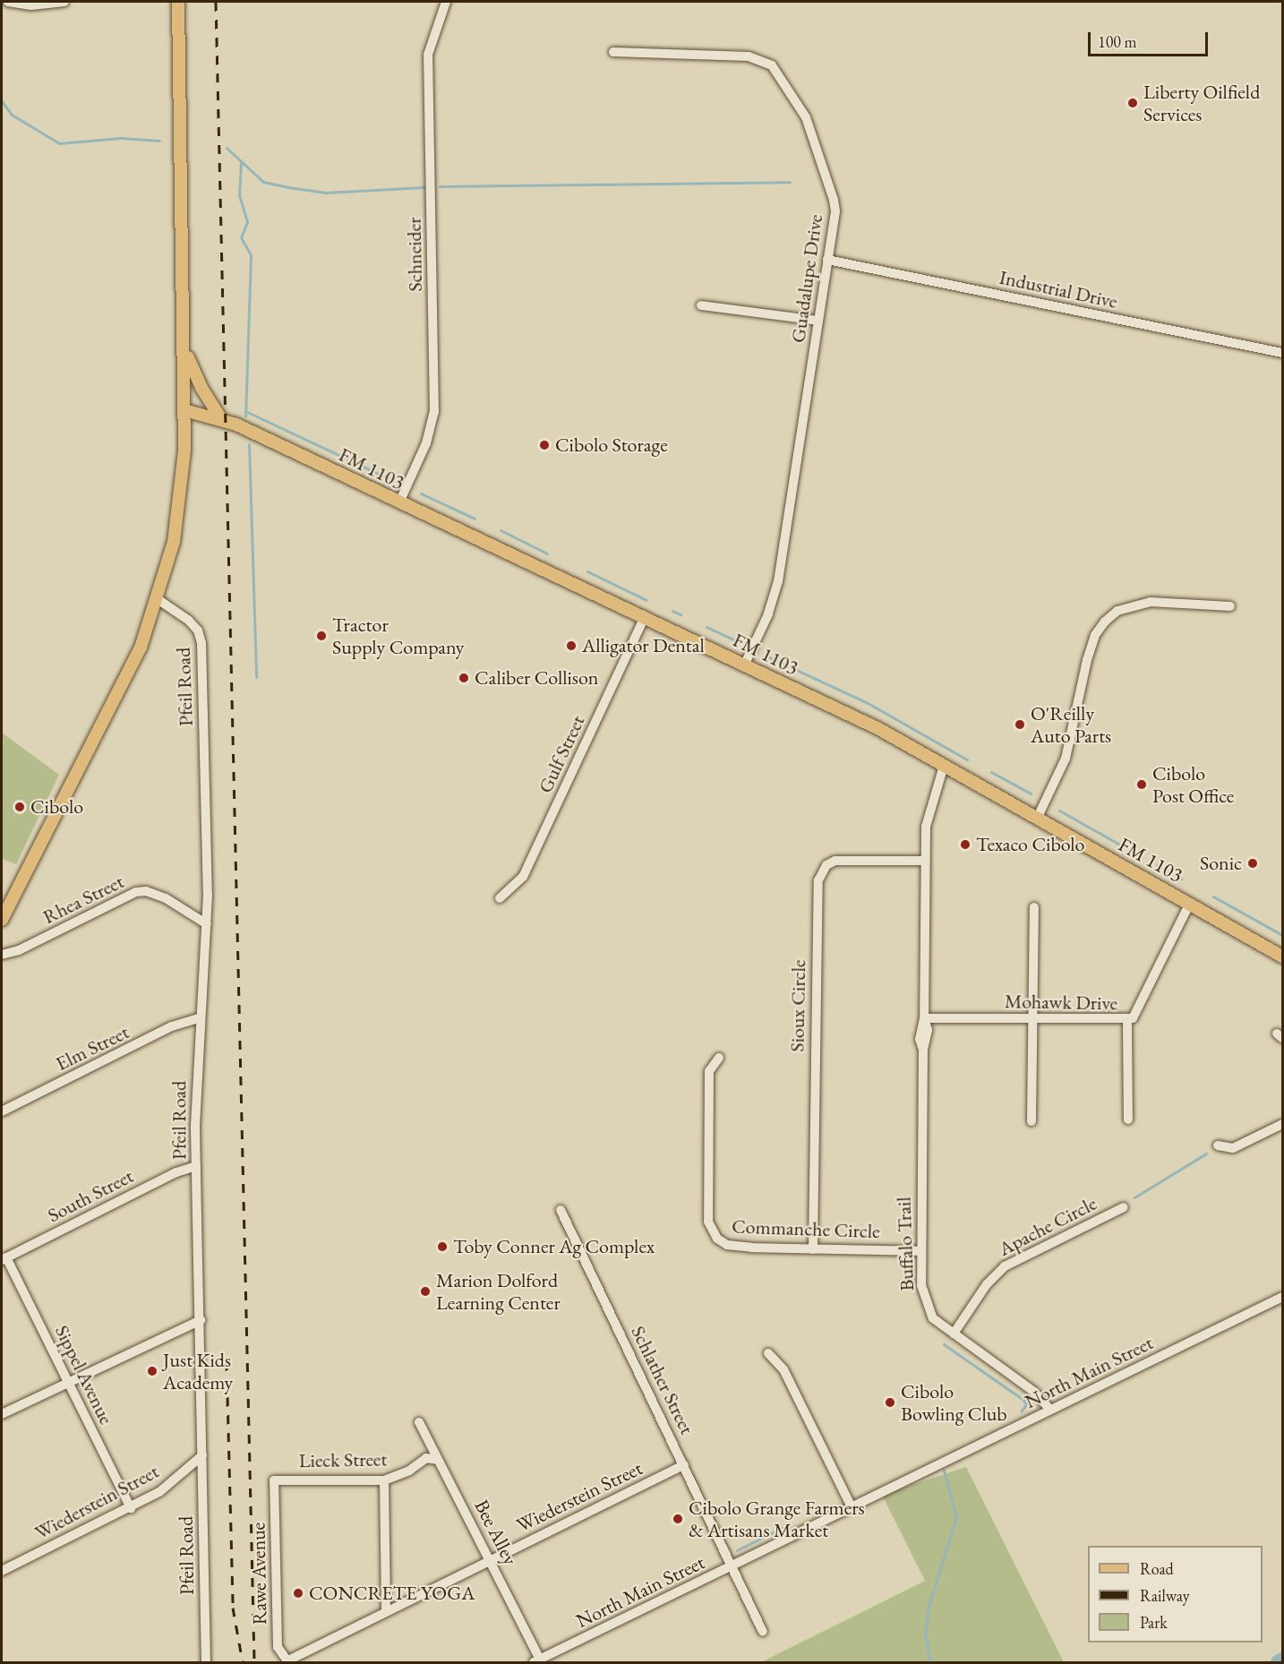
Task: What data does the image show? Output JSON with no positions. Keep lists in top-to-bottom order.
{
  "streets": {
    "main road": ["FM 1103"],
    "street": [
      "Schneider",
      "Guadalupe Drive",
      "Industrial Drive",
      "Pfeil Road",
      "Gulf Street",
      "Rhea Street",
      "Mohawk Drive",
      "Sioux Circle",
      "Elm Street",
      "South Street",
      "Apache Circle",
      "Commanche Circle",
      "Buffalo Trail",
      "North Main Street",
      "Sippel Avenue",
      "Schlather Street",
      "Lieck Street",
      "Wiederstein Street",
      "Bee Alley",
      "Rawe Avenue"
    ]
  },
  "crossings": [
    ["Schneider", "FM 1103"],
    ["Guadalupe Drive", "Industrial Drive"],
    ["Guadalupe Drive", "FM 1103"],
    ["FM 1103", "Gulf Street"],
    ["FM 1103", "Mohawk Drive"],
    ["FM 1103", "Buffalo Trail"],
    ["Pfeil Road", "Rhea Street"],
    ["Pfeil Road", "Elm Street"],
    ["Pfeil Road", "South Street"],
    ["Pfeil Road", "Wiederstein Street"],
    ["Mohawk Drive", "Buffalo Trail"],
    ["Sioux Circle", "Commanche Circle"],
    ["Sioux Circle", "Buffalo Trail"],
    ["South Street", "Sippel Avenue"],
    ["Apache Circle", "Buffalo Trail"],
    ["Commanche Circle", "Buffalo Trail"],
    ["Buffalo Trail", "North Main Street"],
    ["North Main Street", "Schlather Street"],
    ["North Main Street", "Bee Alley"],
    ["Sippel Avenue", "Wiederstein Street"],
    ["Schlather Street", "Wiederstein Street"],
    ["Lieck Street", "Bee Alley"],
    ["Lieck Street", "Rawe Avenue"],
    ["Wiederstein Street", "Bee Alley"],
    ["Wiederstein Street", "Rawe Avenue"]
  ],
  "places": [
    "Liberty Oilfield Services",
    "Cibolo Storage",
    "Tractor Supply Company",
    "Alligator Dental",
    "Caliber Collison",
    "O'Reilly Auto Parts",
    "Cibolo Post Office",
    "Cibolo",
    "Texaco Cibolo",
    "Sonic",
    "Toby Conner Ag Complex",
    "Marion Dolford Learning Center",
    "Just Kids Academy",
    "Cibolo Bowling Club",
    "Cibolo Grange Farmers & Artisans Market",
    "CONCRETE YOGA"
  ],
  "legend": ["Road", "Railway", "Park"],
  "scale_bar": "100 m"
}
